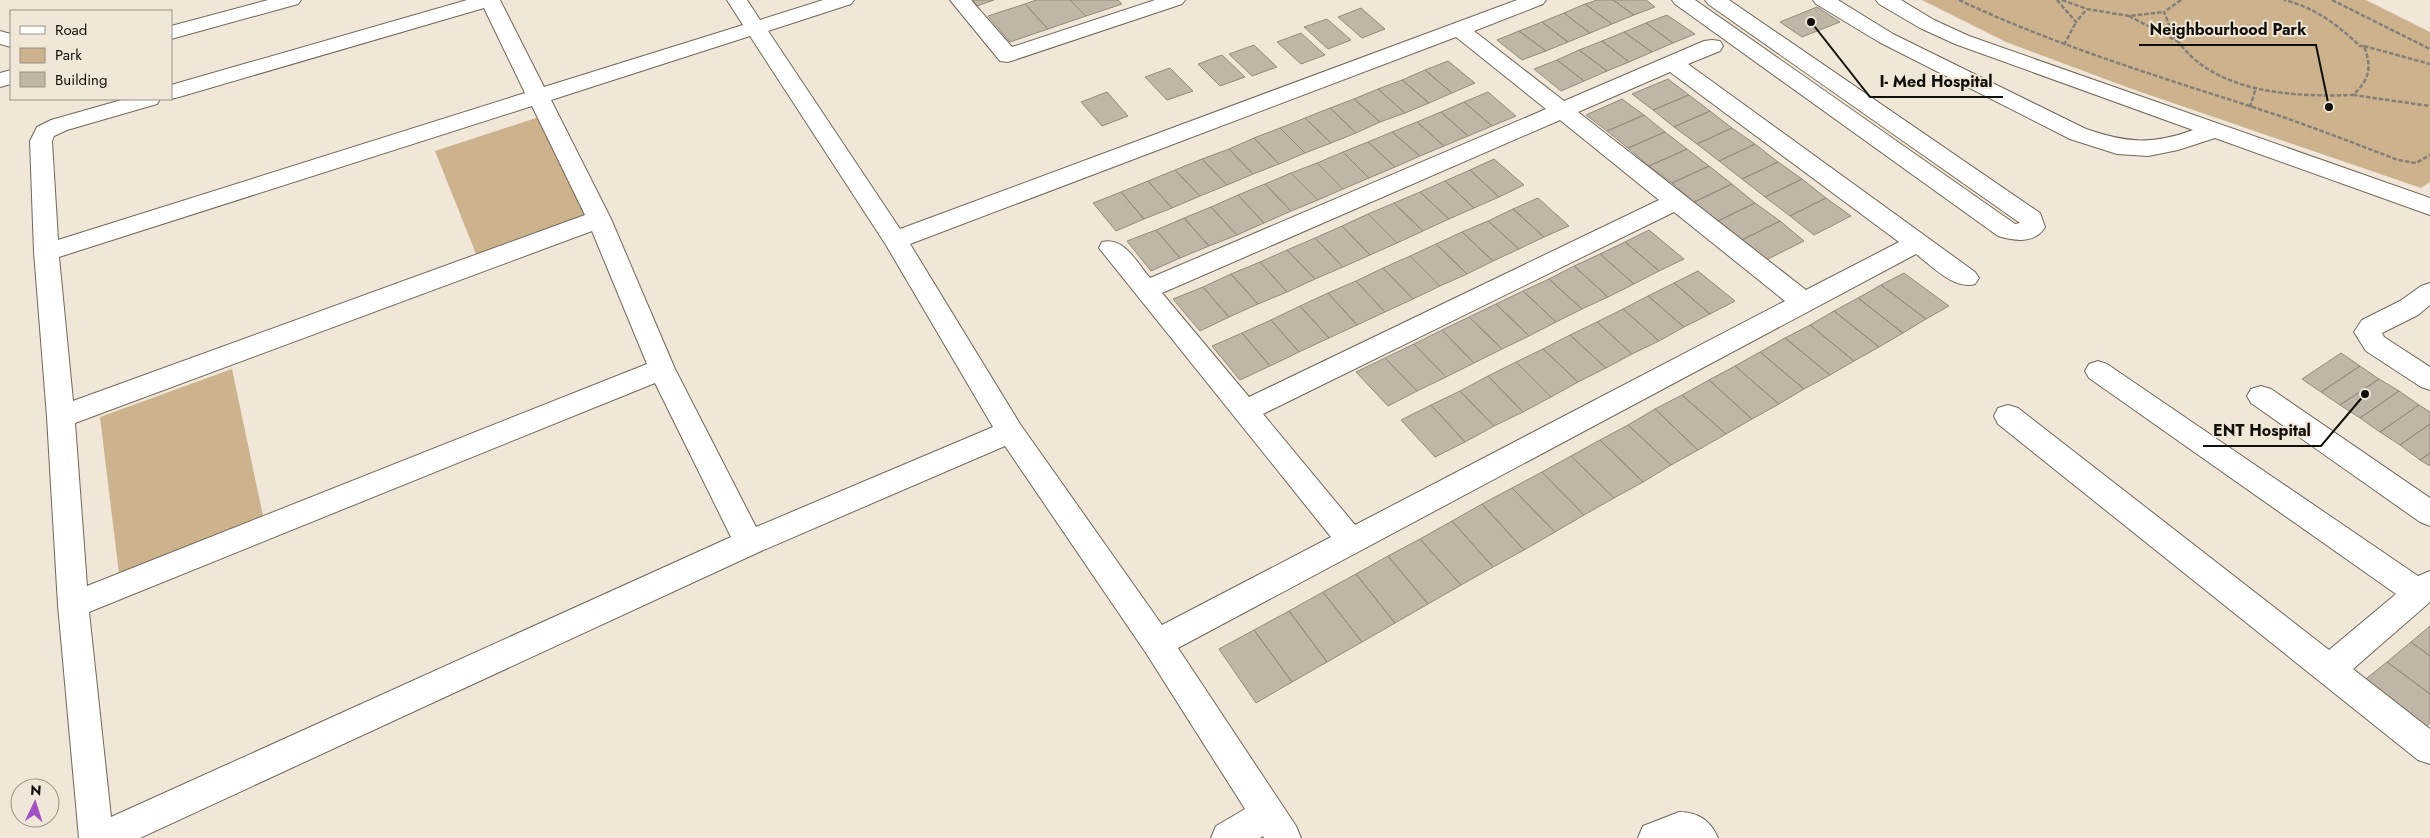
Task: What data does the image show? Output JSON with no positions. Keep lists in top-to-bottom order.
{
  "places": ["I- Med Hospital", "Neighbourhood Park", "ENT Hospital"],
  "legend": ["Road", "Park", "Building"],
  "north": "top"
}
